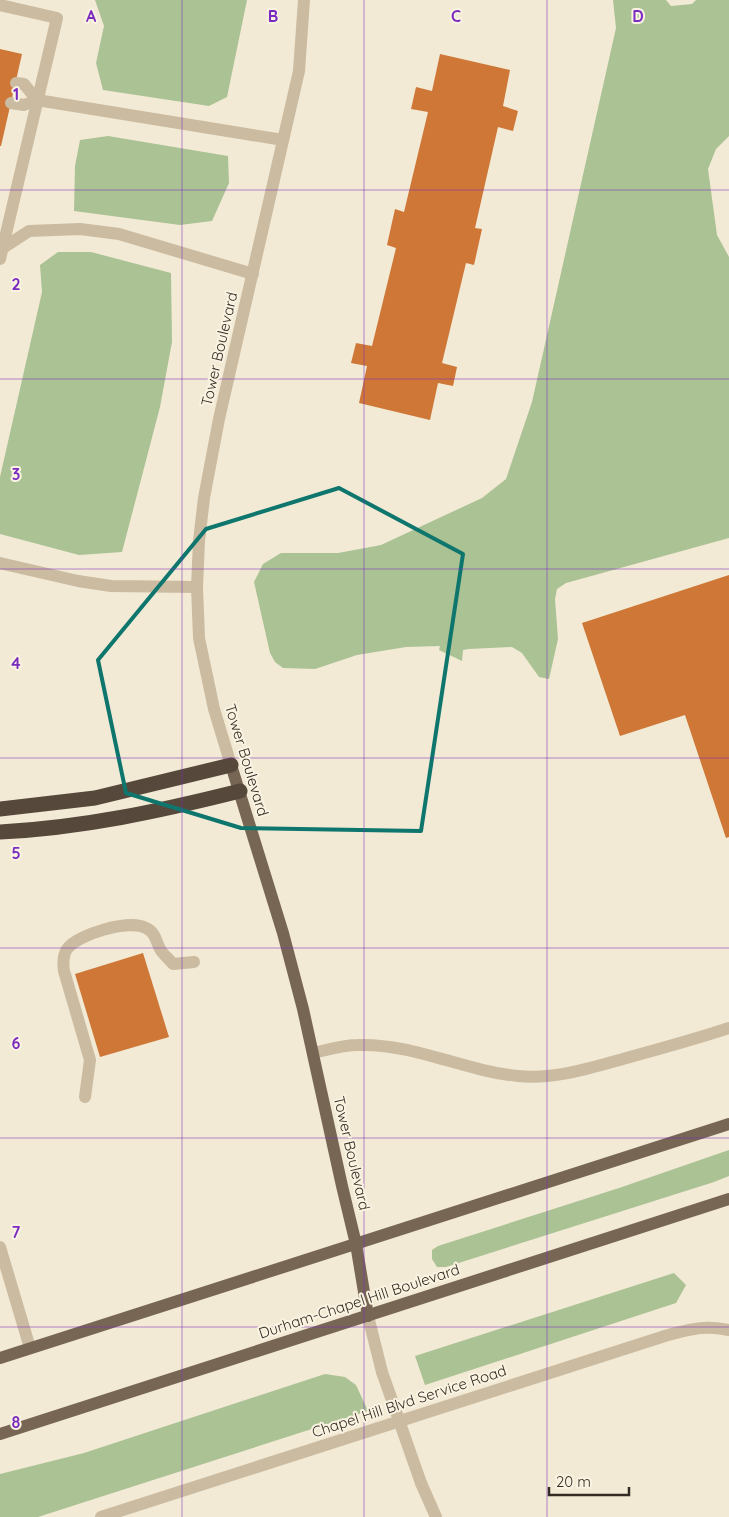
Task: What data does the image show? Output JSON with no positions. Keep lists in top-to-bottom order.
{
  "streets": {
    "main road": ["Tower Boulevard", "Durham-Chapel Hill Boulevard"],
    "street": ["Chapel Hill Blvd Service Road"]
  },
  "crossings": [
    ["Tower Boulevard", "Durham-Chapel Hill Boulevard"]
  ],
  "scale_bar": "20 m",
  "grid": {
    "columns": [
      "A",
      "B",
      "C",
      "D"
    ],
    "rows": [
      "1",
      "2",
      "3",
      "4",
      "5",
      "6",
      "7",
      "8"
    ]
  }
}
